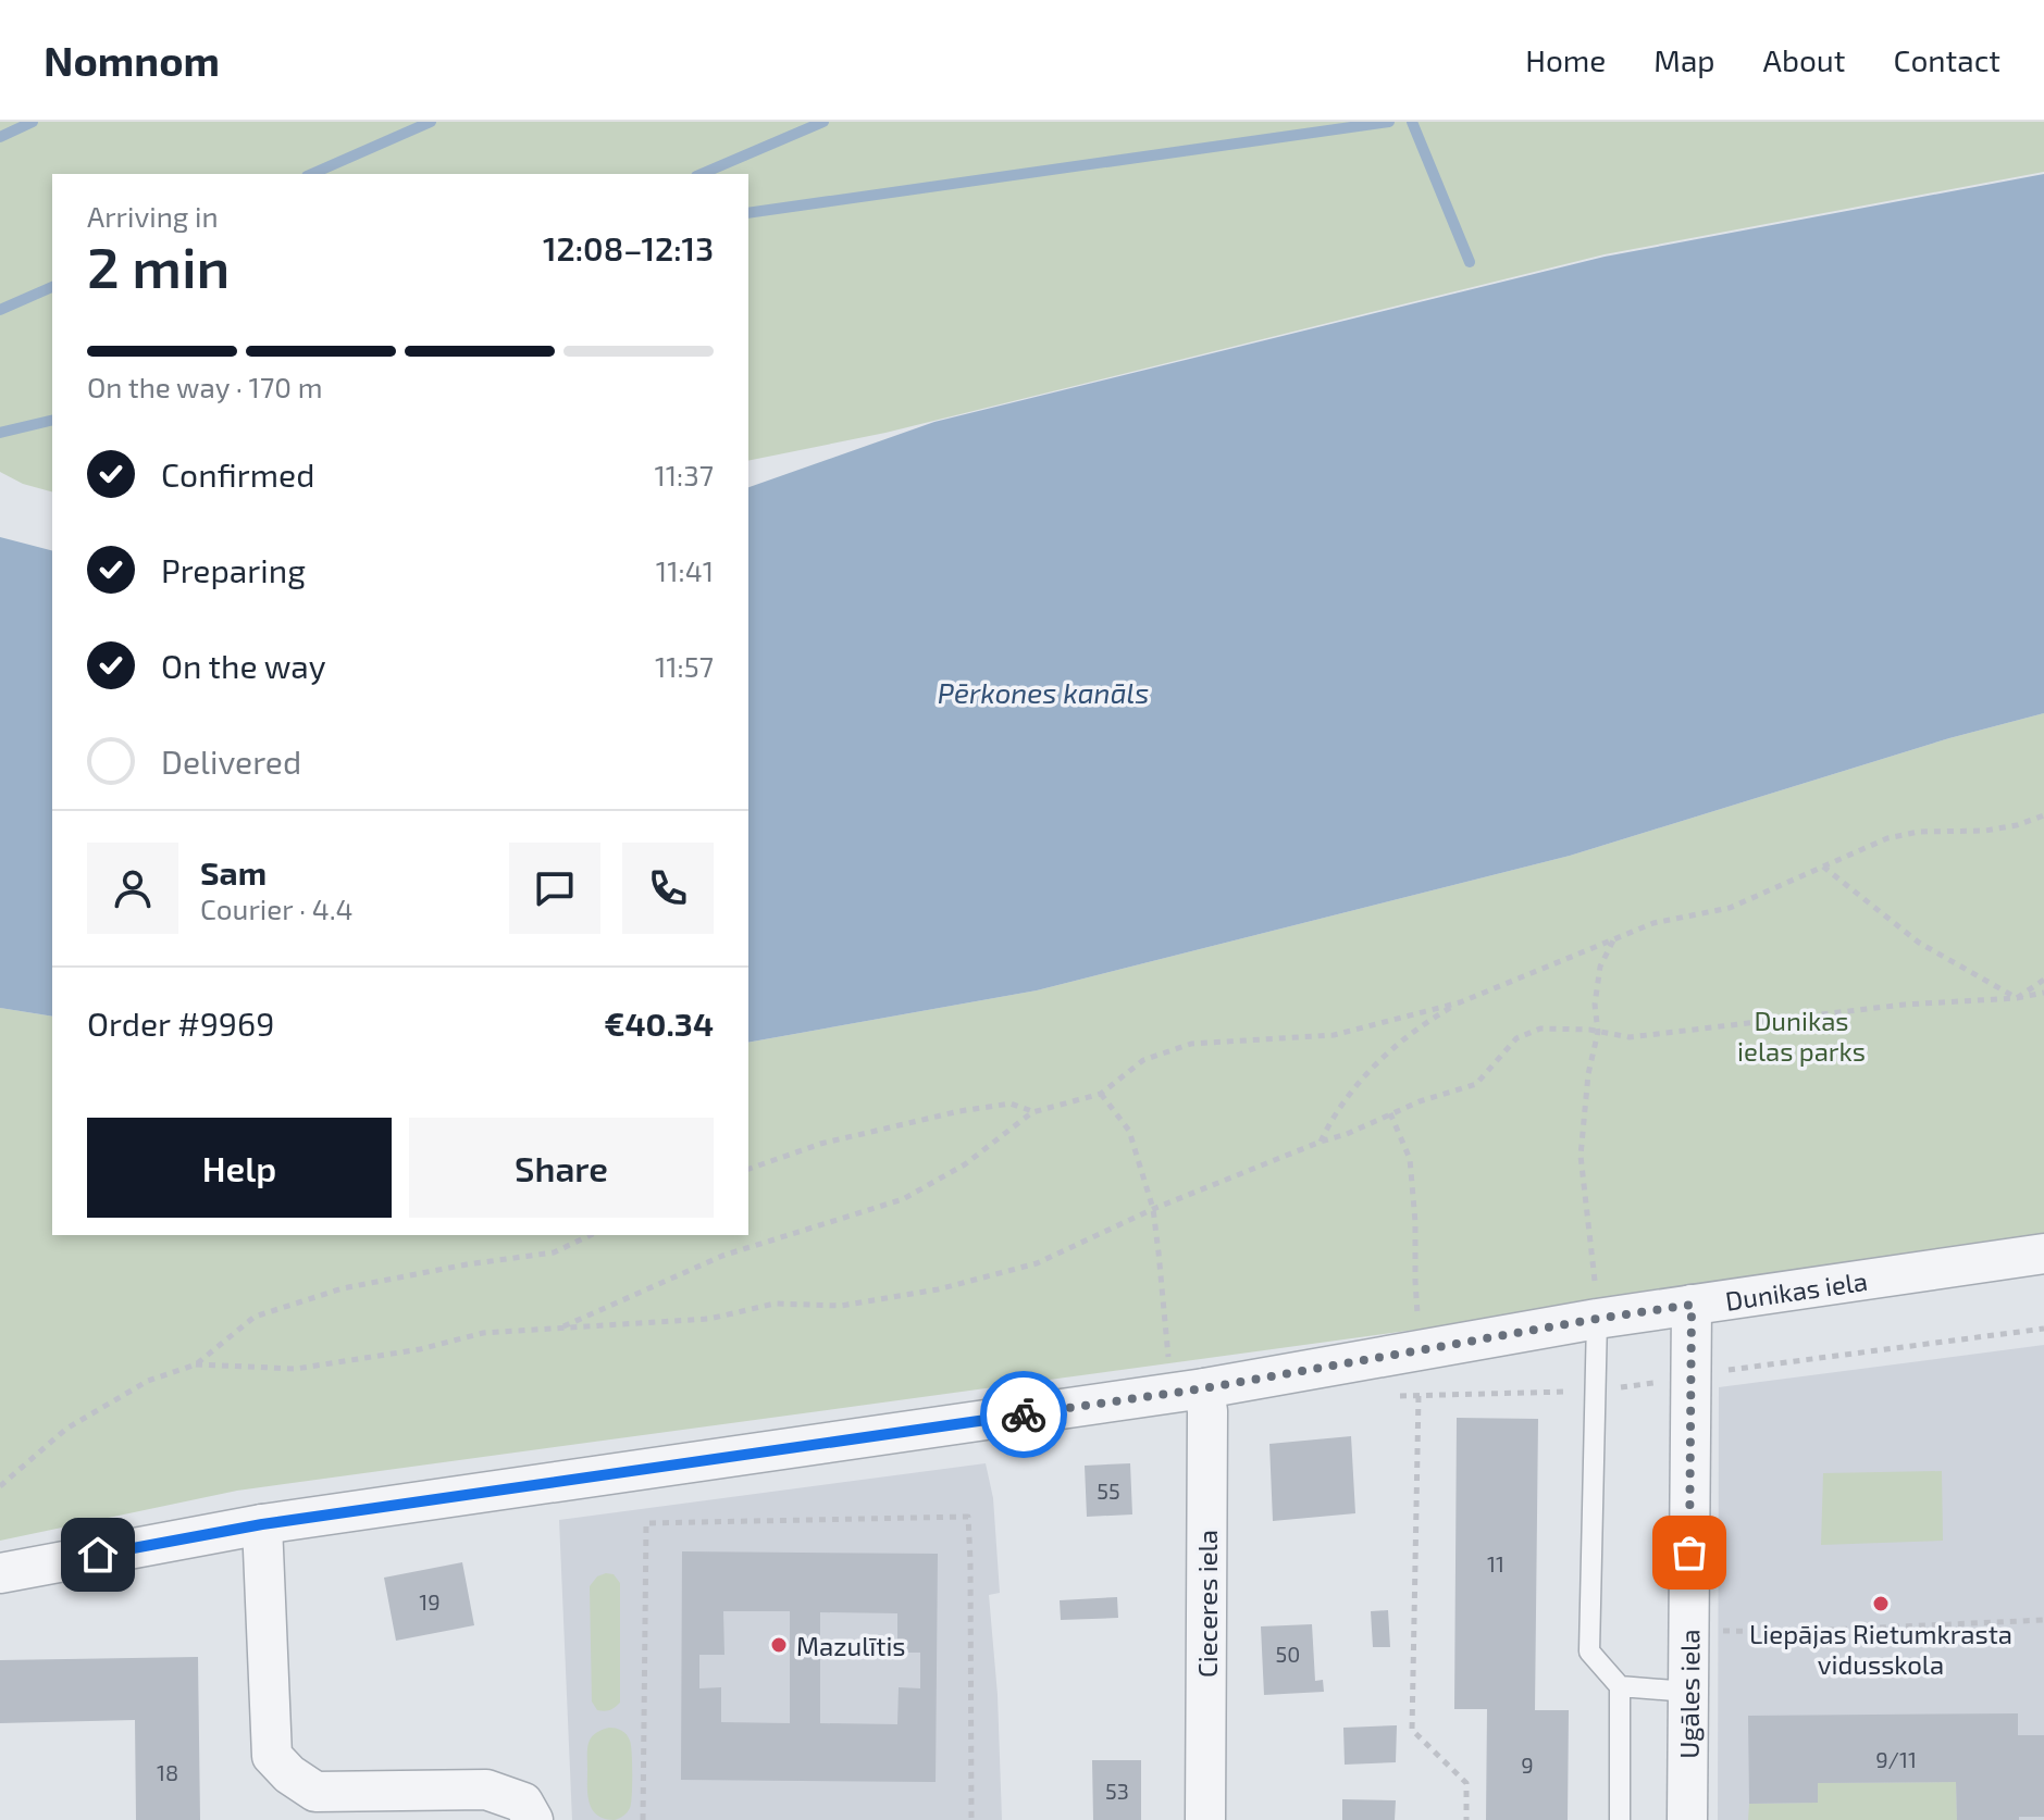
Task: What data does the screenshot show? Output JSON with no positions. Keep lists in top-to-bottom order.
{
  "streets": {
    "street": ["Dunikas iela", "Cieceres iela", "Ugāles iela"]
  },
  "crossings": [
    ["Dunikas iela", "Cieceres iela"],
    ["Dunikas iela", "Ugāles iela"]
  ],
  "water": ["Pērkones kanāls"],
  "parks": ["Dunikas ielas parks"],
  "places": ["Liepājas Rietumkrasta vidusskola", "Mazulītis"],
  "house_numbers": [
    "55",
    "11",
    "19",
    "50",
    "9/11",
    "9",
    "18",
    "53"
  ],
  "page": {
    "header": "Nomnom",
    "nav": [
      "Home",
      "Map",
      "About",
      "Contact"
    ],
    "heading": ["2 min", "Arriving in", "12:08–12:13"],
    "panel": [
      "Sam",
      "Courier · 4.4",
      "Order #9969",
      "€40.34"
    ],
    "bar": "On the way · 170 m",
    "list": [
      ["Confirmed", "11:37"],
      ["Preparing", "11:41"],
      ["On the way", "11:57"],
      "Delivered"
    ],
    "buttons": ["Help", "Share"]
  }
}
